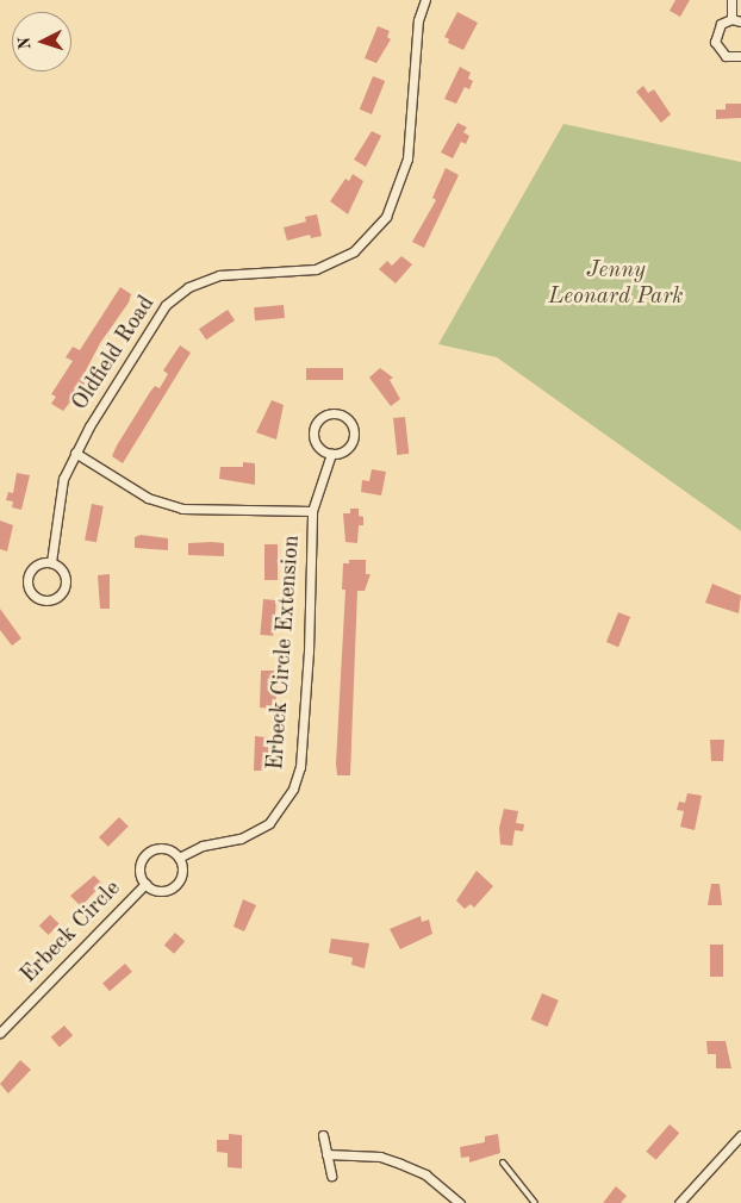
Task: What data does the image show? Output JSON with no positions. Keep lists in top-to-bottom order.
{
  "streets": {
    "street": ["Oldfield Road", "Erbeck Circle Extension", "Erbeck Circle"]
  },
  "crossings": [
    ["Erbeck Circle Extension", "Erbeck Circle"]
  ],
  "parks": ["Jenny Leonard Park"],
  "north": "left"
}
